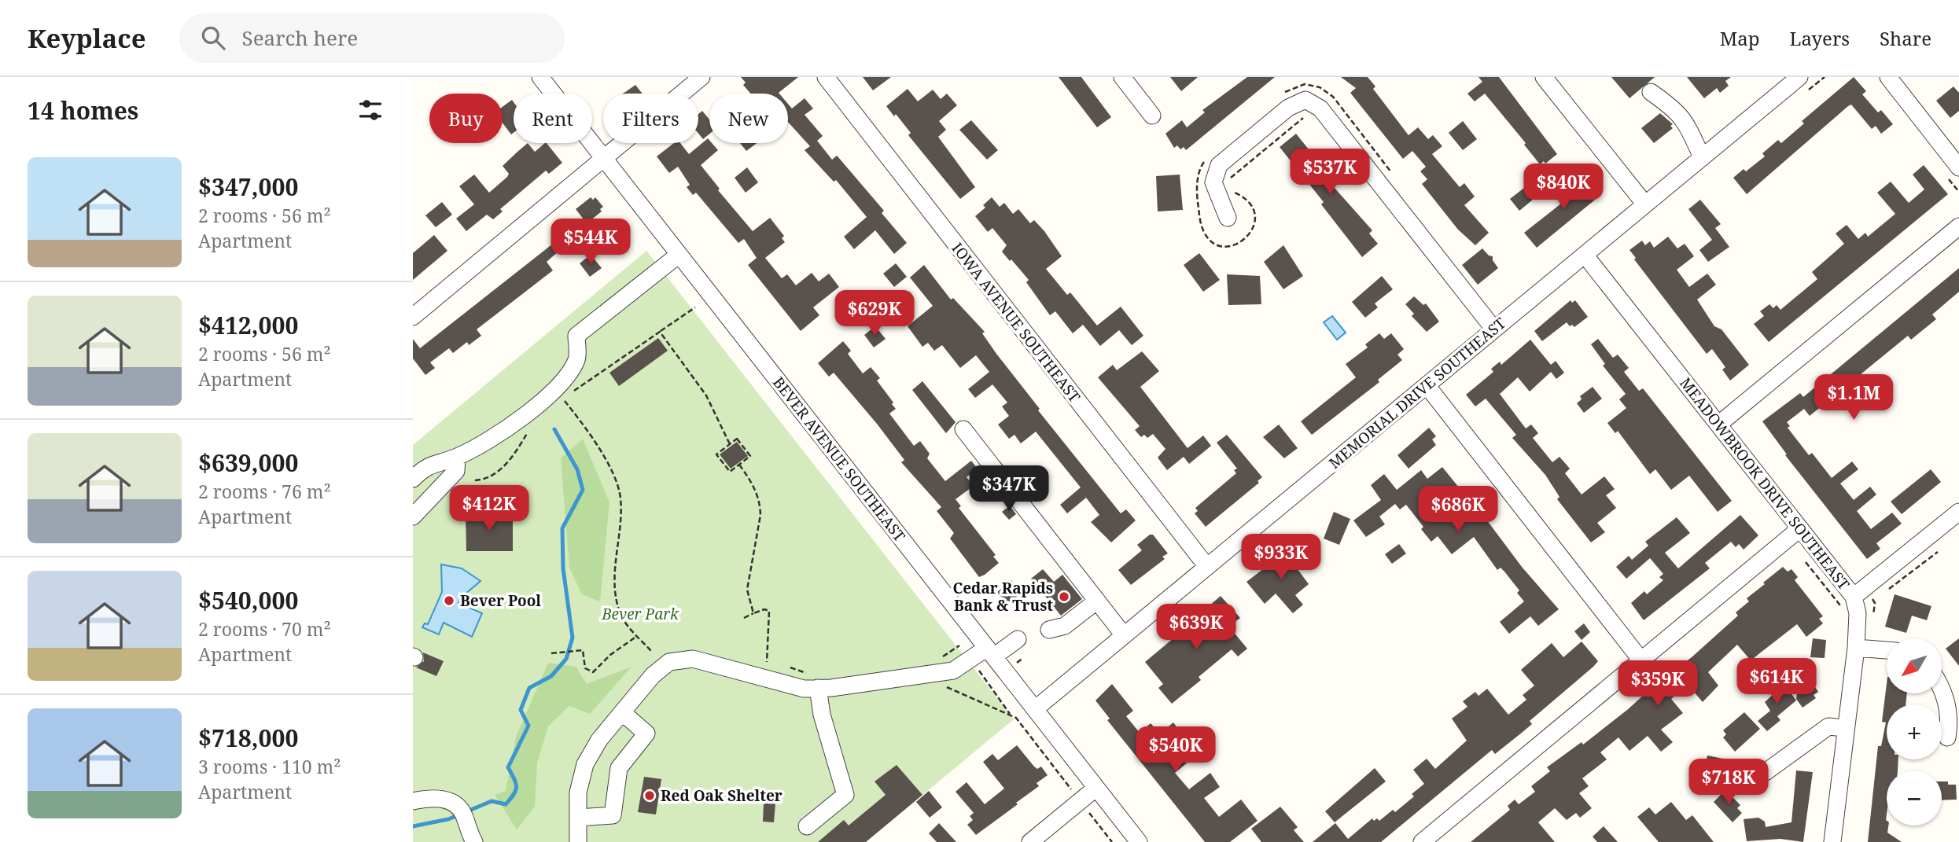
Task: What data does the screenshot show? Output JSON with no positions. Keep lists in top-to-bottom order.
{
  "streets": {
    "street": [
      "IOWA AVENUE SOUTHEAST",
      "MEMORIAL DRIVE SOUTHEAST",
      "BEVER AVENUE SOUTHEAST",
      "MEADOWBROOK DRIVE SOUTHEAST"
    ]
  },
  "crossings": [
    ["IOWA AVENUE SOUTHEAST", "MEMORIAL DRIVE SOUTHEAST"],
    ["MEMORIAL DRIVE SOUTHEAST", "BEVER AVENUE SOUTHEAST"],
    ["MEMORIAL DRIVE SOUTHEAST", "MEADOWBROOK DRIVE SOUTHEAST"]
  ],
  "parks": ["Bever Park"],
  "places": ["Cedar Rapids Bank & Trust", "Bever Pool", "Red Oak Shelter"],
  "north": "bottom left",
  "page": {
    "header": "Keyplace",
    "search": "Search here",
    "nav": ["Map", "Layers", "Share"],
    "heading": "14 homes",
    "chip": [
      "Buy",
      "Rent",
      "Filters",
      "New"
    ],
    "list": [
      {
        "name": "$347,000",
        "note": "2 rooms · 56 m² · Apartment"
      },
      {
        "name": "$412,000",
        "note": "2 rooms · 56 m² · Apartment"
      },
      {
        "name": "$639,000",
        "note": "2 rooms · 76 m² · Apartment"
      },
      {
        "name": "$540,000",
        "note": "2 rooms · 70 m² · Apartment"
      },
      {
        "name": "$718,000",
        "note": "3 rooms · 110 m² · Apartment"
      }
    ],
    "price": [
      "$537K",
      "$840K",
      "$544K",
      "$629K",
      "$1.1M",
      "$347K",
      "$412K",
      "$686K",
      "$933K",
      "$639K",
      "$614K",
      "$359K",
      "$540K",
      "$718K"
    ],
    "map_buttons": ["+", "−"]
  }
}
